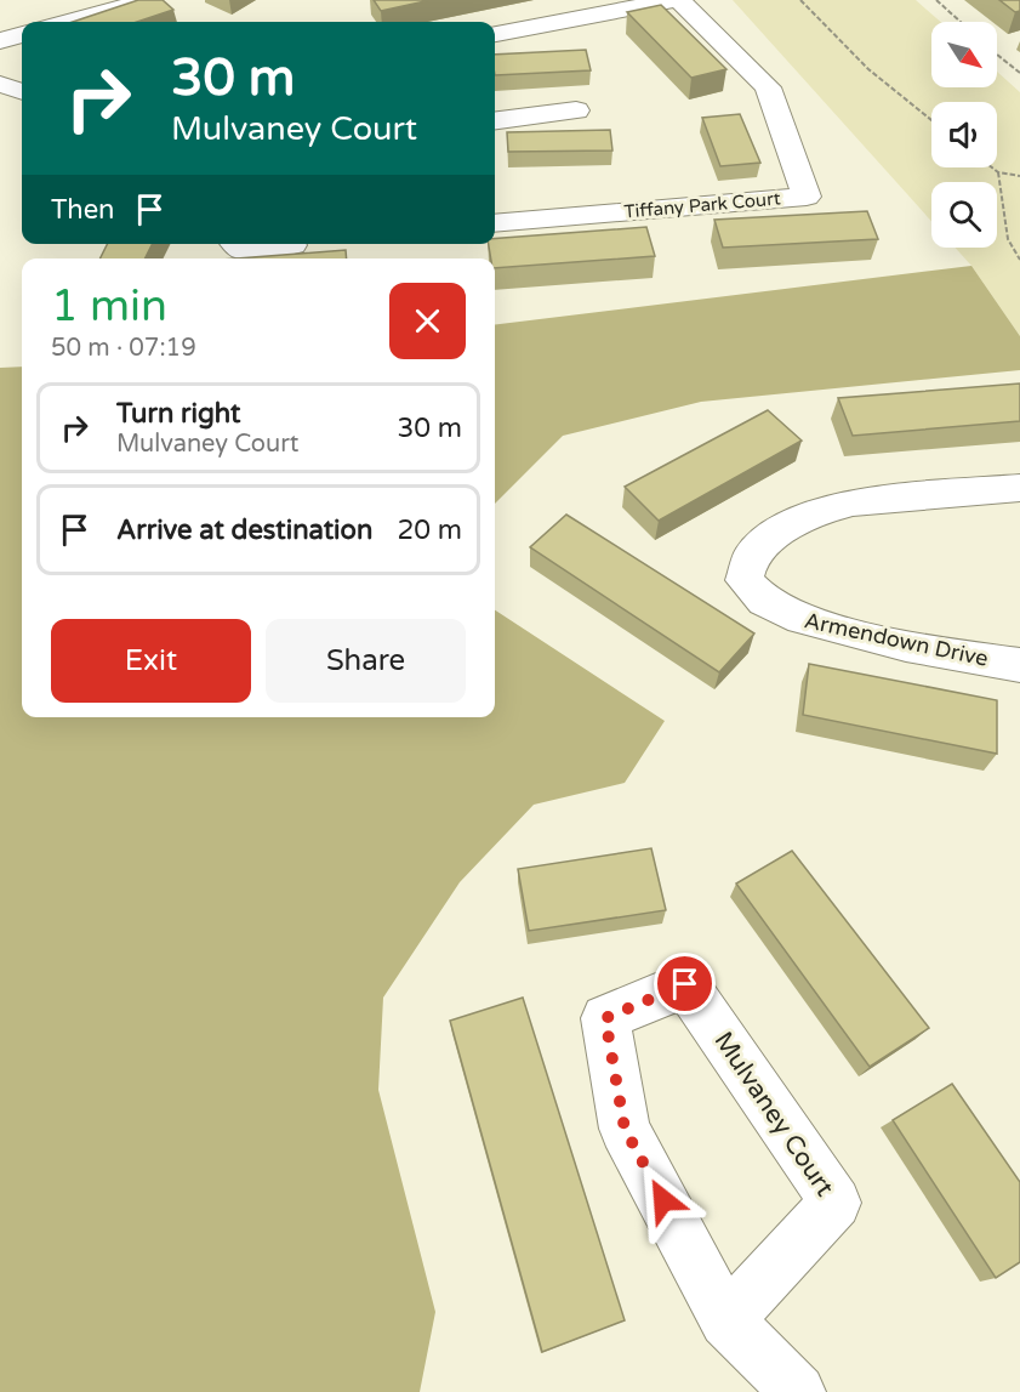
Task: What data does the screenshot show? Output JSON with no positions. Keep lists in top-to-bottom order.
{
  "streets": {
    "street": ["Tiffany Park Court", "Armendown Drive", "Mulvaney Court"]
  },
  "north": "bottom right",
  "page": {
    "turn": ["30 m", "Mulvaney Court"],
    "then": "Then",
    "heading": ["1 min", "50 m · 07:19"],
    "list": [
      {
        "name": "Turn right",
        "note": "Mulvaney Court",
        "value": "30 m"
      },
      {
        "name": "Arrive at destination",
        "value": "20 m"
      }
    ],
    "buttons": ["Exit", "Share"]
  }
}
